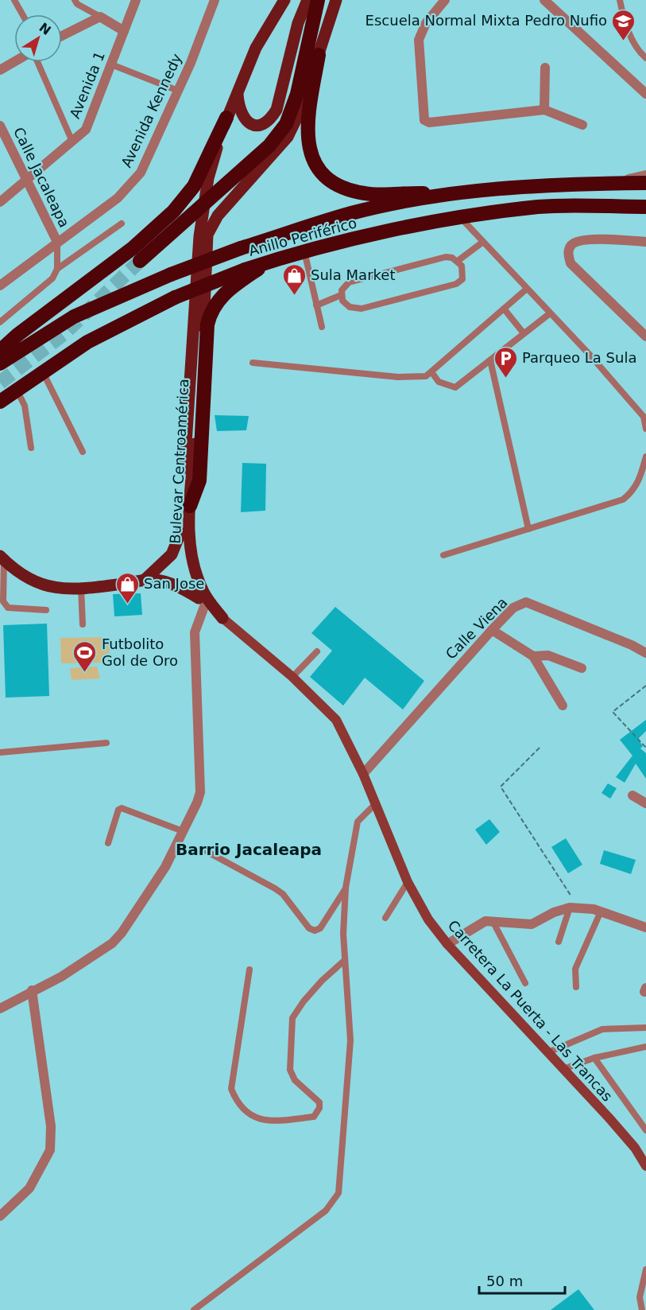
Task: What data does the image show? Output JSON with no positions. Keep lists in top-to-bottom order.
{
  "streets": {
    "highway": ["Anillo Periférico"],
    "main road": ["Bulevar Centroamérica"],
    "street": [
      "Avenida 1",
      "Avenida Kennedy",
      "Calle Jacaleapa",
      "Calle Viena",
      "Carretera La Puerta - Las Trancas"
    ]
  },
  "crossings": [
    ["Avenida 1", "Calle Jacaleapa"],
    ["Avenida Kennedy", "Calle Jacaleapa"],
    ["Bulevar Centroamérica", "Carretera La Puerta - Las Trancas"],
    ["Calle Viena", "Carretera La Puerta - Las Trancas"]
  ],
  "districts": ["Barrio Jacaleapa"],
  "places": {
    "school or university": ["Escuela Normal Mixta Pedro Nufio"],
    "shop": ["Sula Market", "San Jose"],
    "parking": ["Parqueo La Sula"],
    "sports": ["Futbolito Gol de Oro"]
  },
  "scale_bar": "50 m",
  "north": "top right"
}
